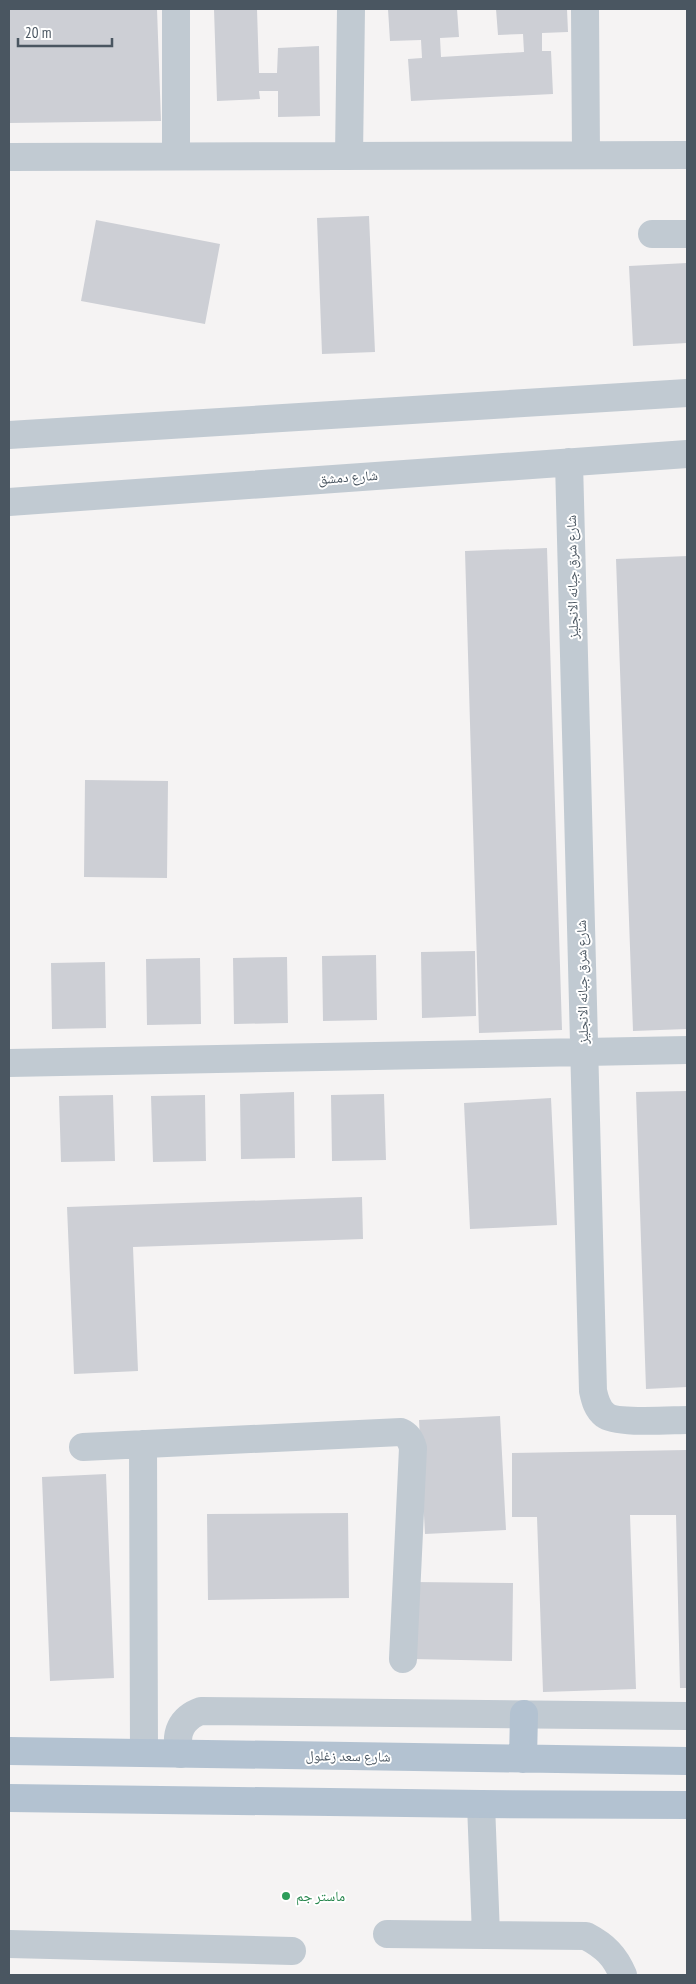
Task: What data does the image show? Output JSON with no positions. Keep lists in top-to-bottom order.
{
  "streets": {
    "main road": ["شارع سعد زغلول"],
    "street": ["شارع دمشق", "شارع شرق جبانه الانجليز"]
  },
  "crossings": [
    ["شارع دمشق", "شارع شرق جبانه الانجليز"]
  ],
  "places": ["ماستر جم"],
  "scale_bar": "20 m"
}
